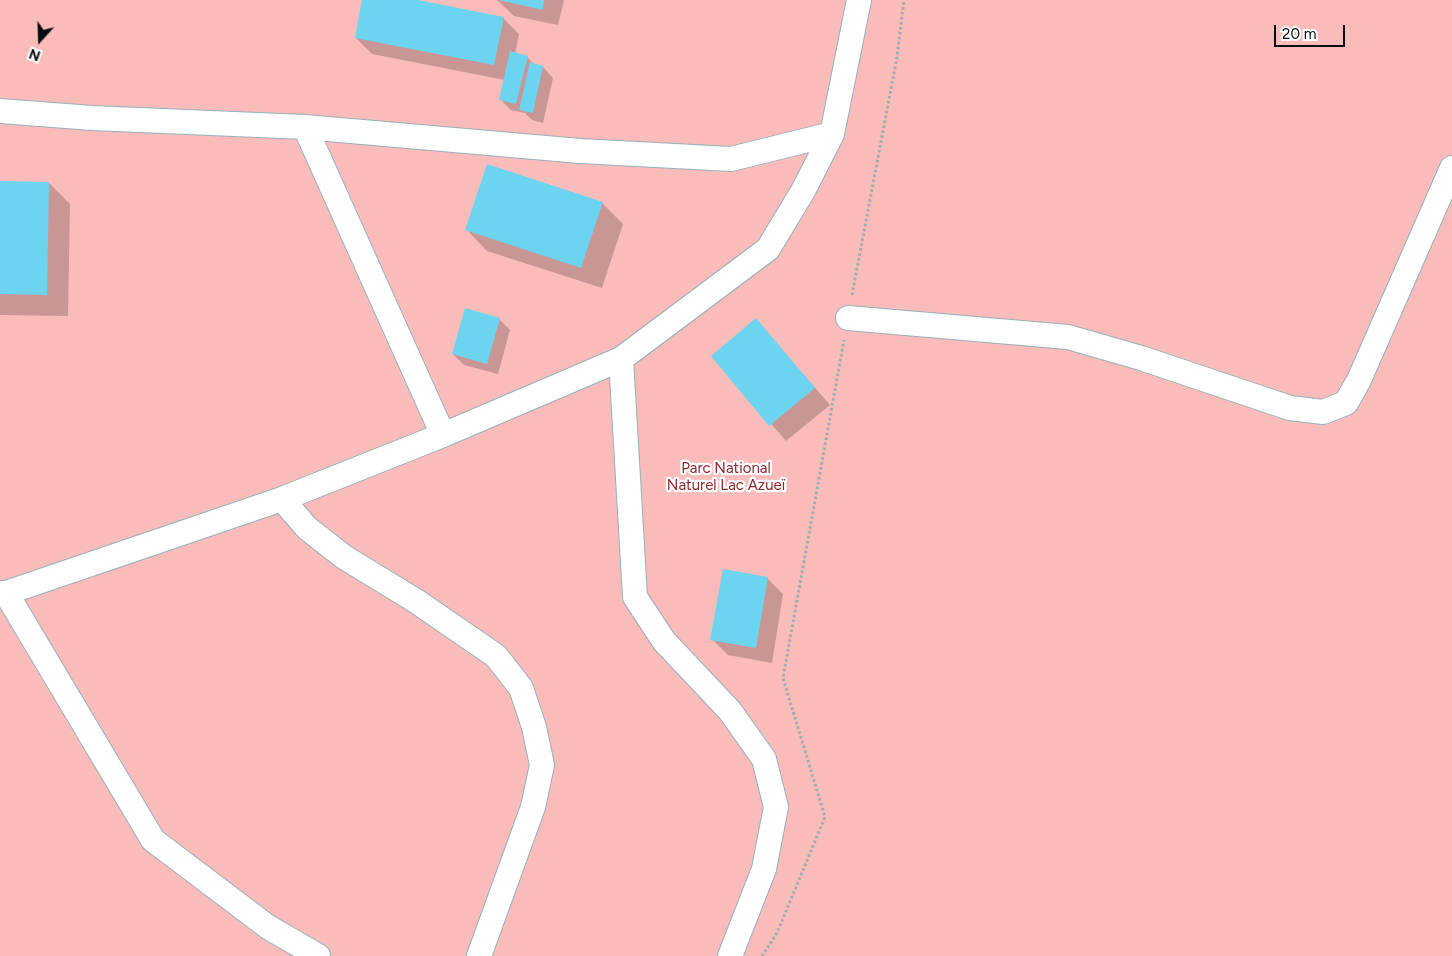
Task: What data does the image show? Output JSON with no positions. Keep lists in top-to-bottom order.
{
  "parks": ["Parc National Naturel Lac Azueï"],
  "scale_bar": "20 m",
  "north": "bottom"
}
